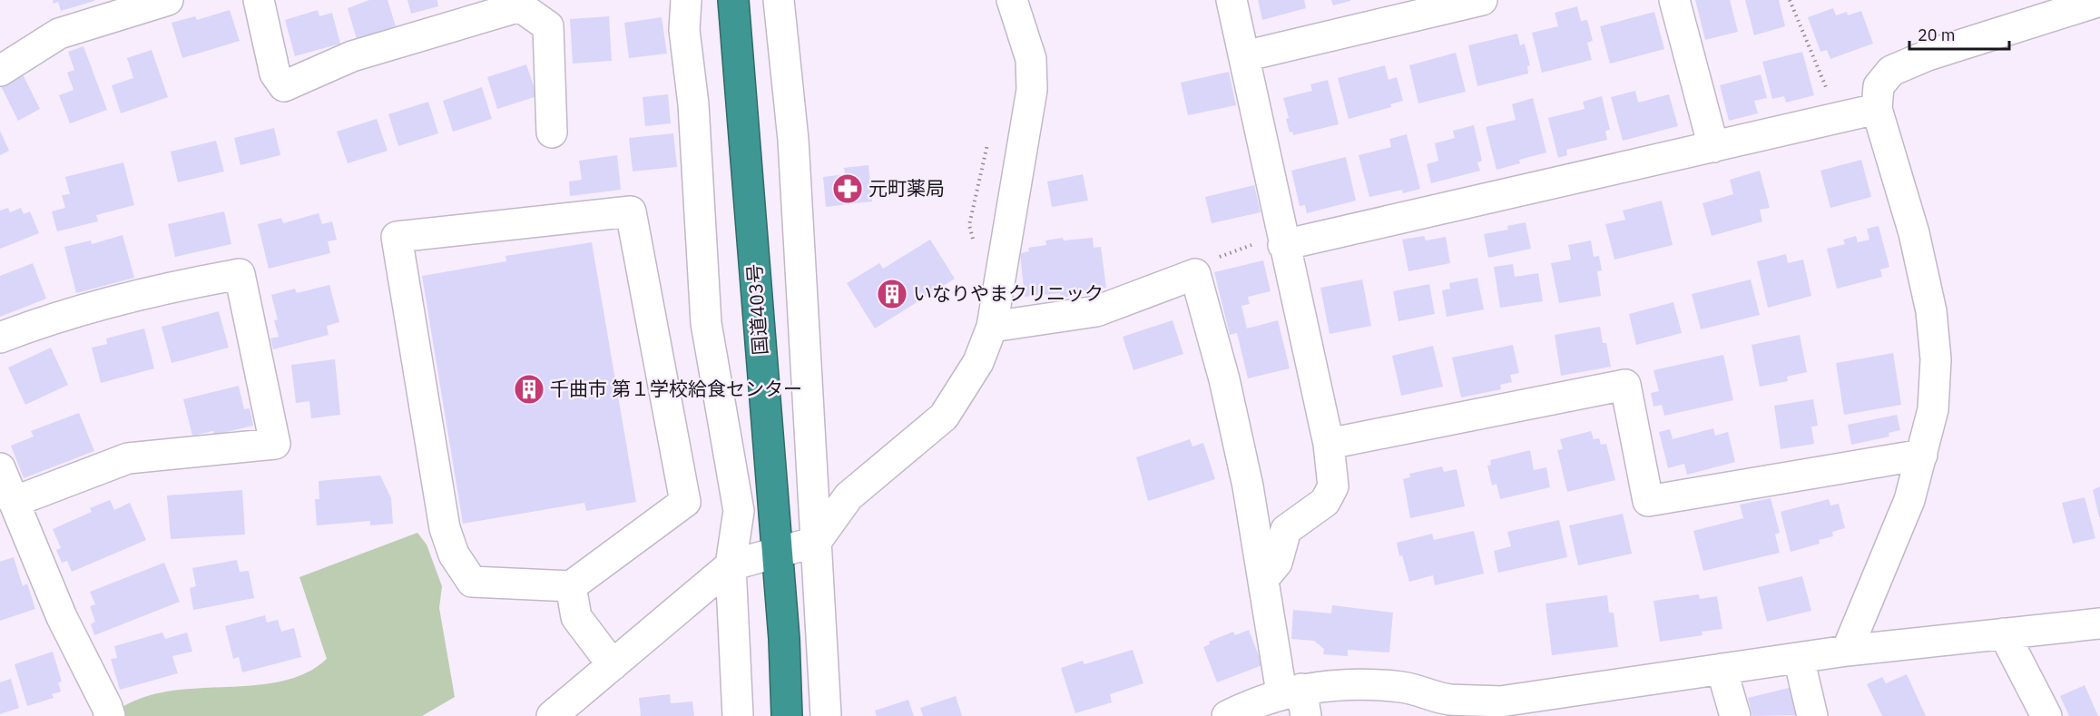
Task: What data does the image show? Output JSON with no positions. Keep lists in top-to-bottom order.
{
  "streets": {
    "highway": ["国道403号"]
  },
  "places": {
    "pharmacy": ["元町薬局"],
    "building": ["いなりやまクリニック", "千曲市 第１学校給食センター"]
  },
  "scale_bar": "20 m"
}
